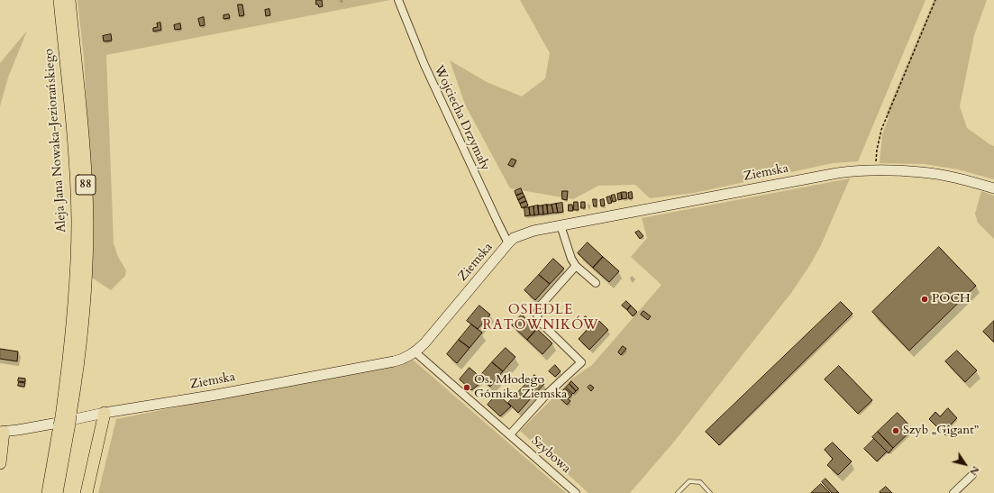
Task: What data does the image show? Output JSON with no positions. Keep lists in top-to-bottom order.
{
  "streets": {
    "main road": ["Aleja Jana Nowaka-Jeziorańskiego", "88"],
    "street": ["Wojciecha Drzymały", "Ziemska", "Szybowa"]
  },
  "crossings": [
    ["Wojciecha Drzymały", "Ziemska"],
    ["Ziemska", "Szybowa"]
  ],
  "districts": ["OSIEDLE RATOWNIKÓW"],
  "places": ["POCH", "Os. Młodego Górnika Ziemska", "Szyb „Gigant”"],
  "north": "bottom right"
}
